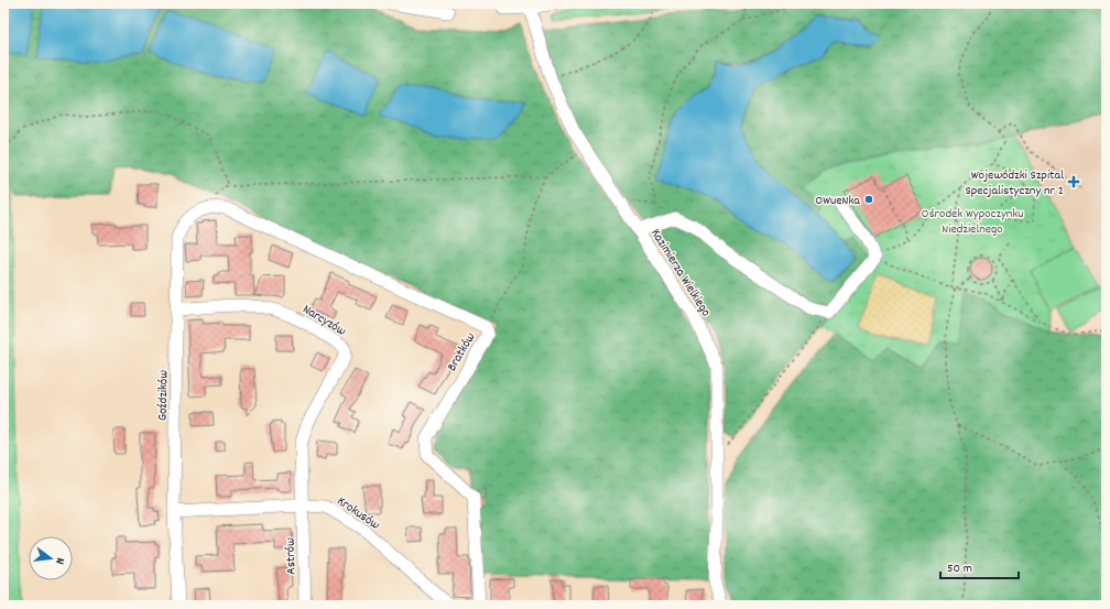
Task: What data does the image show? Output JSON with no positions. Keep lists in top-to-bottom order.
{
  "streets": {
    "street": [
      "Kazimierza Wielkiego",
      "Narcyzów",
      "Bratków",
      "Goździków",
      "Krokusów",
      "Astrów"
    ]
  },
  "crossings": [
    ["Narcyzów", "Goździków"],
    ["Narcyzów", "Krokusów"],
    ["Narcyzów", "Astrów"],
    ["Bratków", "Goździków"],
    ["Goździków", "Krokusów"],
    ["Krokusów", "Astrów"]
  ],
  "parks": ["Ośrodek Wypoczynku Niedzielnego"],
  "places": {
    "health": ["Wojewódzki Szpital Specjalistyczny nr 2"],
    "other": ["OWueNka"]
  },
  "scale_bar": "50 m",
  "north": "right"
}
